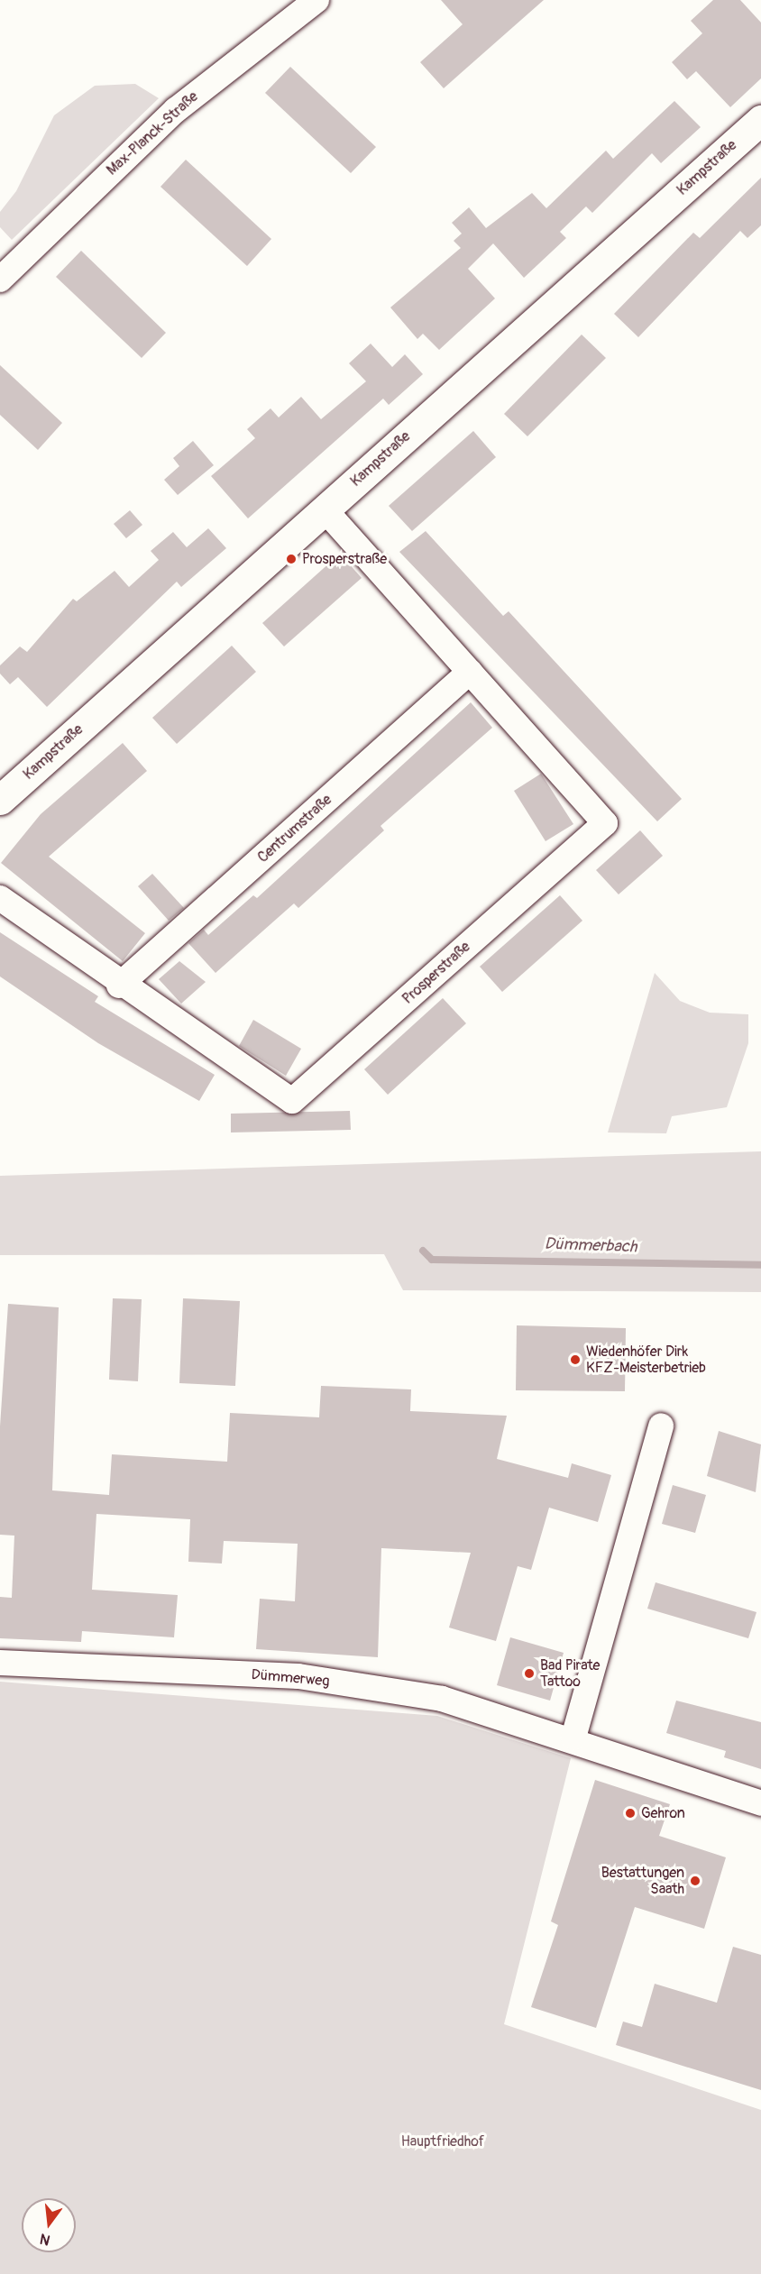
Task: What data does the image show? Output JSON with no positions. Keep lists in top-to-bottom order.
{
  "streets": {
    "street": [
      "Max-Planck-Straße",
      "Kampstraße",
      "Centrumstraße",
      "Prosperstraße",
      "Dümmerweg"
    ]
  },
  "crossings": [
    ["Kampstraße", "Prosperstraße"],
    ["Centrumstraße", "Prosperstraße"]
  ],
  "water": ["Dümmerbach"],
  "parks": ["Hauptfriedhof"],
  "places": [
    "Prosperstraße",
    "Wiedenhöfer Dirk KFZ-Meisterbetrieb",
    "Bad Pirate Tattoo",
    "Gehron",
    "Bestattungen Saath"
  ],
  "north": "bottom"
}
